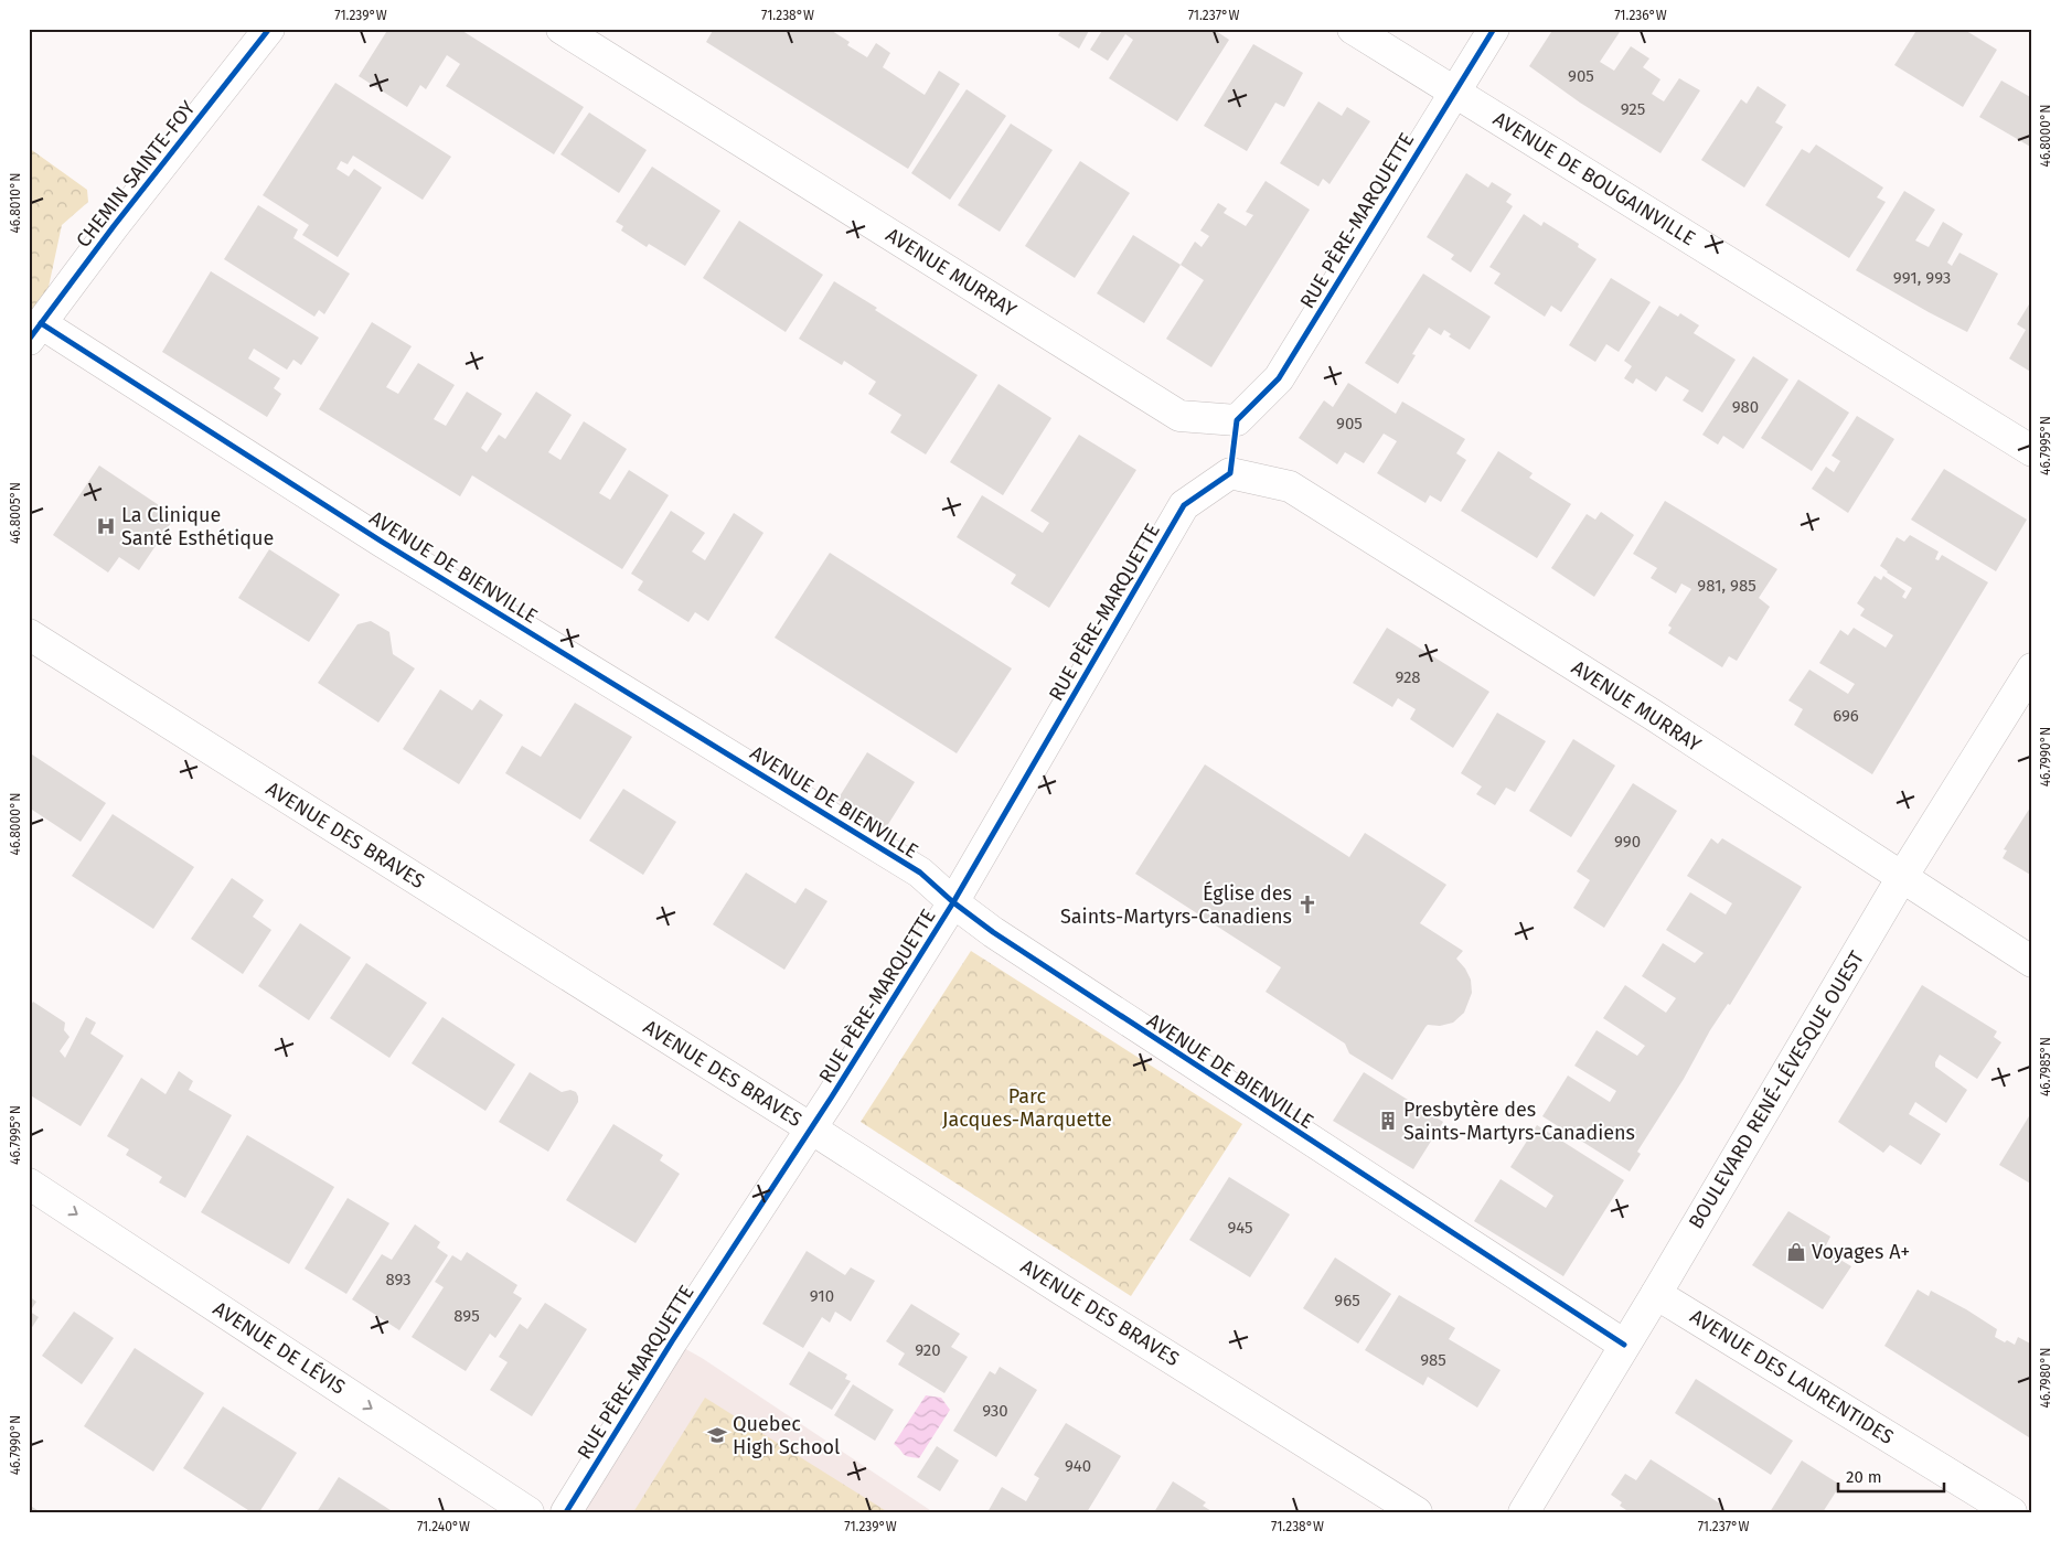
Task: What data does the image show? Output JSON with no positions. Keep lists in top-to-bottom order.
{
  "streets": {
    "street": [
      "CHEMIN SAINTE-FOY",
      "AVENUE DE BOUGAINVILLE",
      "RUE PÈRE-MARQUETTE",
      "AVENUE MURRAY",
      "AVENUE DE BIENVILLE",
      "AVENUE DES BRAVES",
      "BOULEVARD RENÉ-LÉVESQUE OUEST",
      "AVENUE DE LÉVIS",
      "AVENUE DES LAURENTIDES"
    ]
  },
  "crossings": [
    ["CHEMIN SAINTE-FOY", "AVENUE DE BIENVILLE"],
    ["AVENUE DE BOUGAINVILLE", "RUE PÈRE-MARQUETTE"],
    ["RUE PÈRE-MARQUETTE", "AVENUE MURRAY"],
    ["RUE PÈRE-MARQUETTE", "AVENUE DE BIENVILLE"],
    ["RUE PÈRE-MARQUETTE", "AVENUE DES BRAVES"],
    ["AVENUE MURRAY", "BOULEVARD RENÉ-LÉVESQUE OUEST"],
    ["AVENUE DE BIENVILLE", "BOULEVARD RENÉ-LÉVESQUE OUEST"],
    ["BOULEVARD RENÉ-LÉVESQUE OUEST", "AVENUE DES LAURENTIDES"]
  ],
  "one_way": ["AVENUE DE LÉVIS"],
  "parks": ["Parc Jacques-Marquette"],
  "places": {
    "hospital": ["La Clinique Santé Esthétique"],
    "church": ["Église des Saints-Martyrs-Canadiens"],
    "building": ["Presbytère des Saints-Martyrs-Canadiens"],
    "shop": ["Voyages A+"],
    "school or university": ["Quebec High School"]
  },
  "house_numbers": [
    "905",
    "925",
    "991, 993",
    "980",
    "905",
    "981, 985",
    "928",
    "696",
    "990",
    "945",
    "893",
    "910",
    "965",
    "895",
    "920",
    "985",
    "930",
    "940"
  ],
  "scale_bar": "20 m",
  "coordinates": [
    "71.239°W",
    "71.238°W",
    "71.237°W",
    "71.236°W",
    "46.8000°N",
    "46.8010°N",
    "46.7995°N",
    "46.8005°N",
    "46.7990°N",
    "46.7985°N",
    "46.7980°N",
    "71.240°W"
  ]
}
